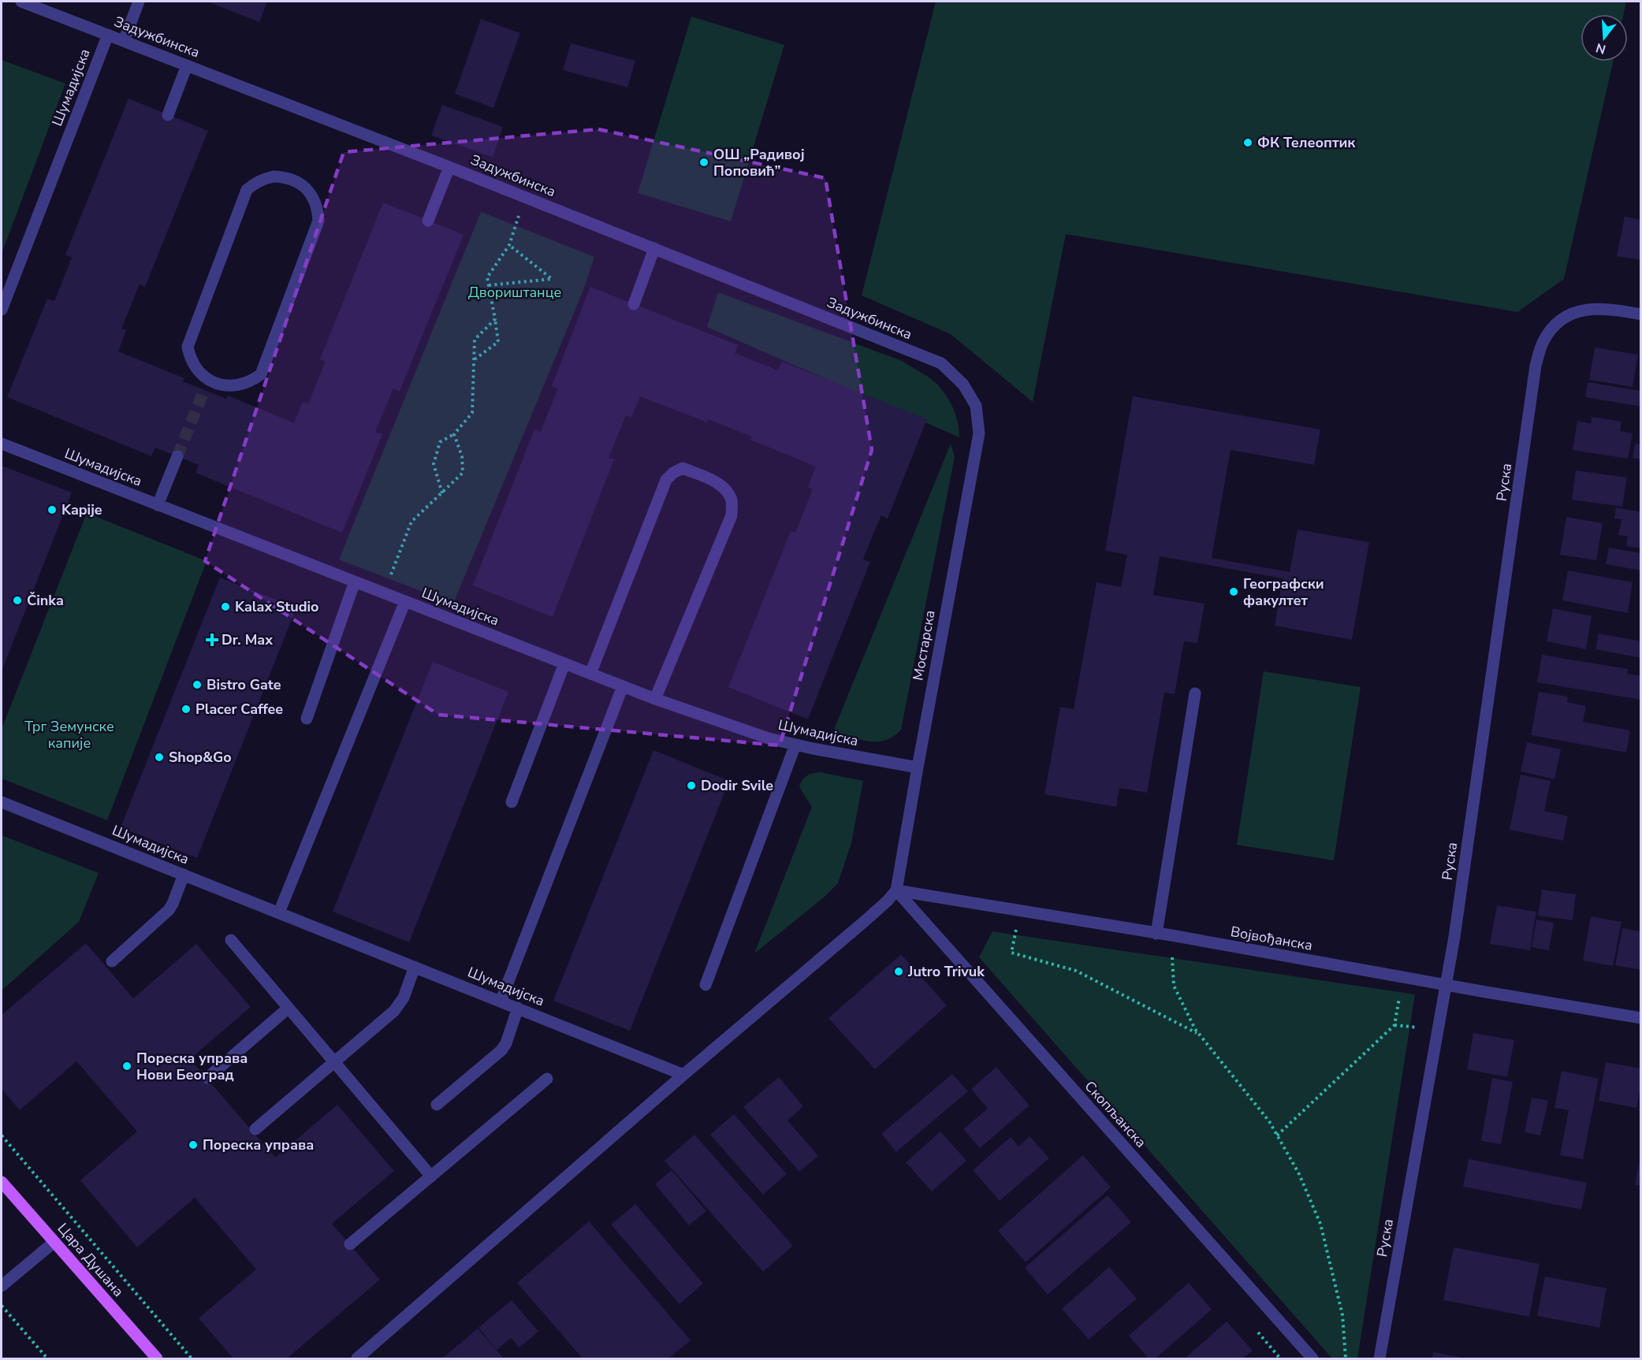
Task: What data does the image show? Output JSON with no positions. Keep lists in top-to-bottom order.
{
  "streets": {
    "main road": ["Цара Душана"],
    "street": [
      "Задужбинска",
      "Шумадијска",
      "Руска",
      "Мостарска",
      "Војвођанска",
      "Скопљанска"
    ]
  },
  "crossings": [
    ["Задужбинска", "Шумадијска"],
    ["Задужбинска", "Мостарска"],
    ["Шумадијска", "Мостарска"],
    ["Руска", "Војвођанска"],
    ["Мостарска", "Војвођанска"],
    ["Мостарска", "Скопљанска"],
    ["Војвођанска", "Скопљанска"]
  ],
  "parks": ["Двориштанце", "Трг Земунске капије"],
  "places": {
    "other": [
      "ФК Телеоптик",
      "ОШ „Радивој Поповић”",
      "Kapije",
      "Географски факултет",
      "Činka",
      "Kalax Studio",
      "Bistro Gate",
      "Placer Caffee",
      "Shop&Go",
      "Dodir Svile",
      "Jutro Trivuk",
      "Пореска управа Нови Београд",
      "Пореска управа"
    ],
    "health": ["Dr. Max"]
  },
  "north": "bottom"
}
